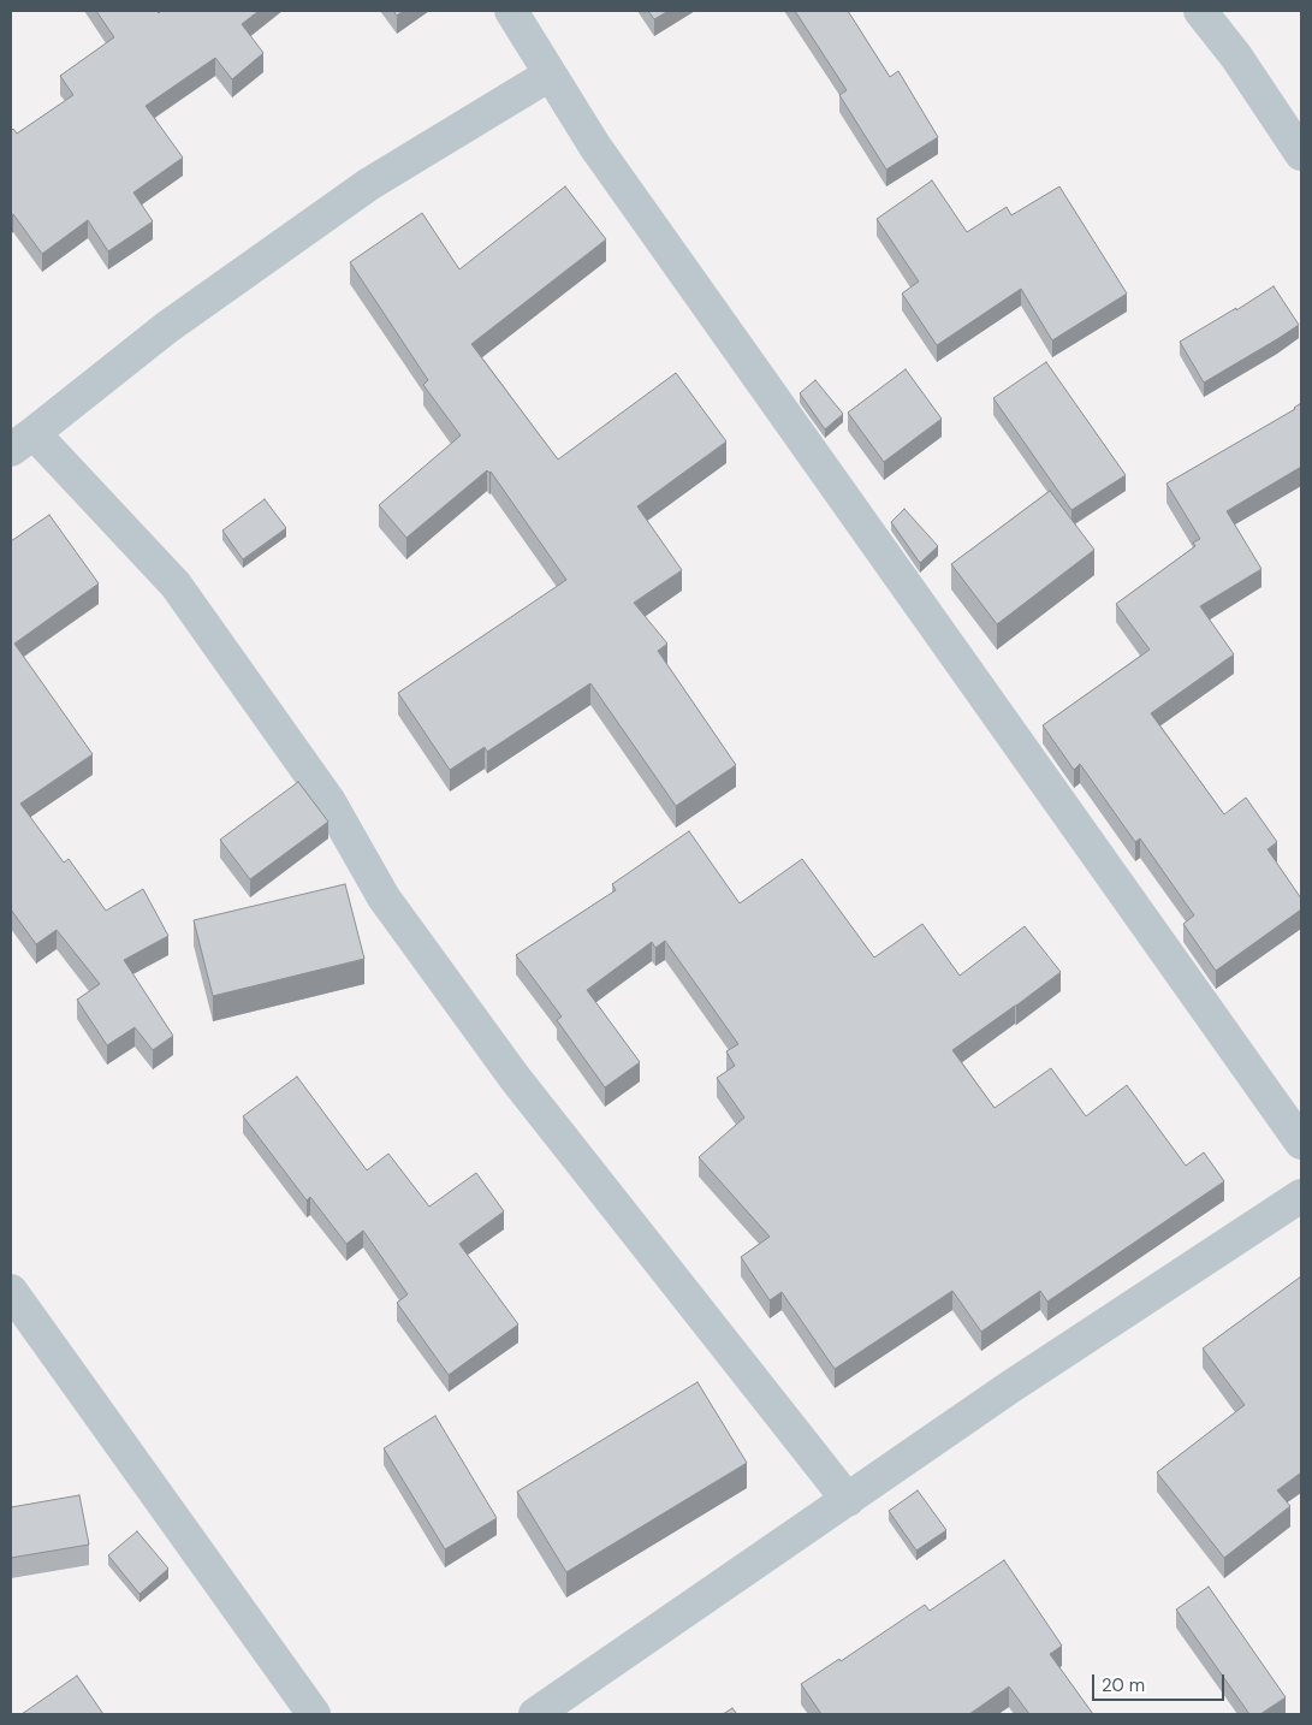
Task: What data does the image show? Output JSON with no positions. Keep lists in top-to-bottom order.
{
  "scale_bar": "20 m"
}
